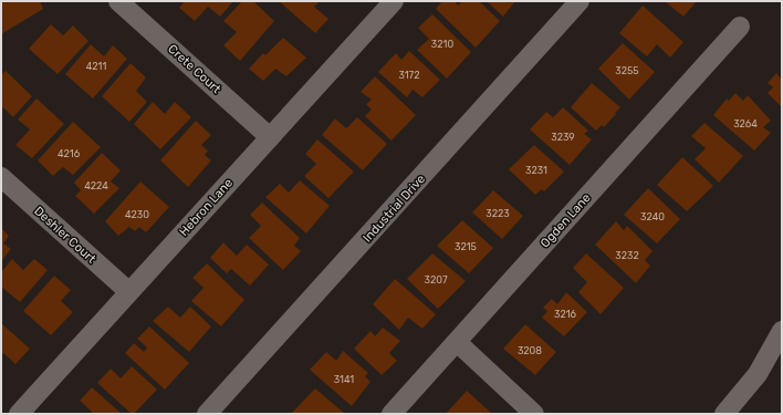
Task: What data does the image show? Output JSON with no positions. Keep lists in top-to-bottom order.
{
  "streets": {
    "street": [
      "Crete Court",
      "Hebron Lane",
      "Industrial Drive",
      "Ogden Lane",
      "Deshler Court"
    ]
  },
  "crossings": [
    ["Crete Court", "Hebron Lane"],
    ["Hebron Lane", "Deshler Court"]
  ],
  "house_numbers": [
    "3210",
    "4211",
    "3255",
    "3172",
    "3264",
    "3239",
    "4216",
    "3231",
    "4224",
    "3223",
    "4230",
    "3240",
    "3215",
    "3232",
    "3207",
    "3216",
    "3208",
    "3141"
  ]
}
